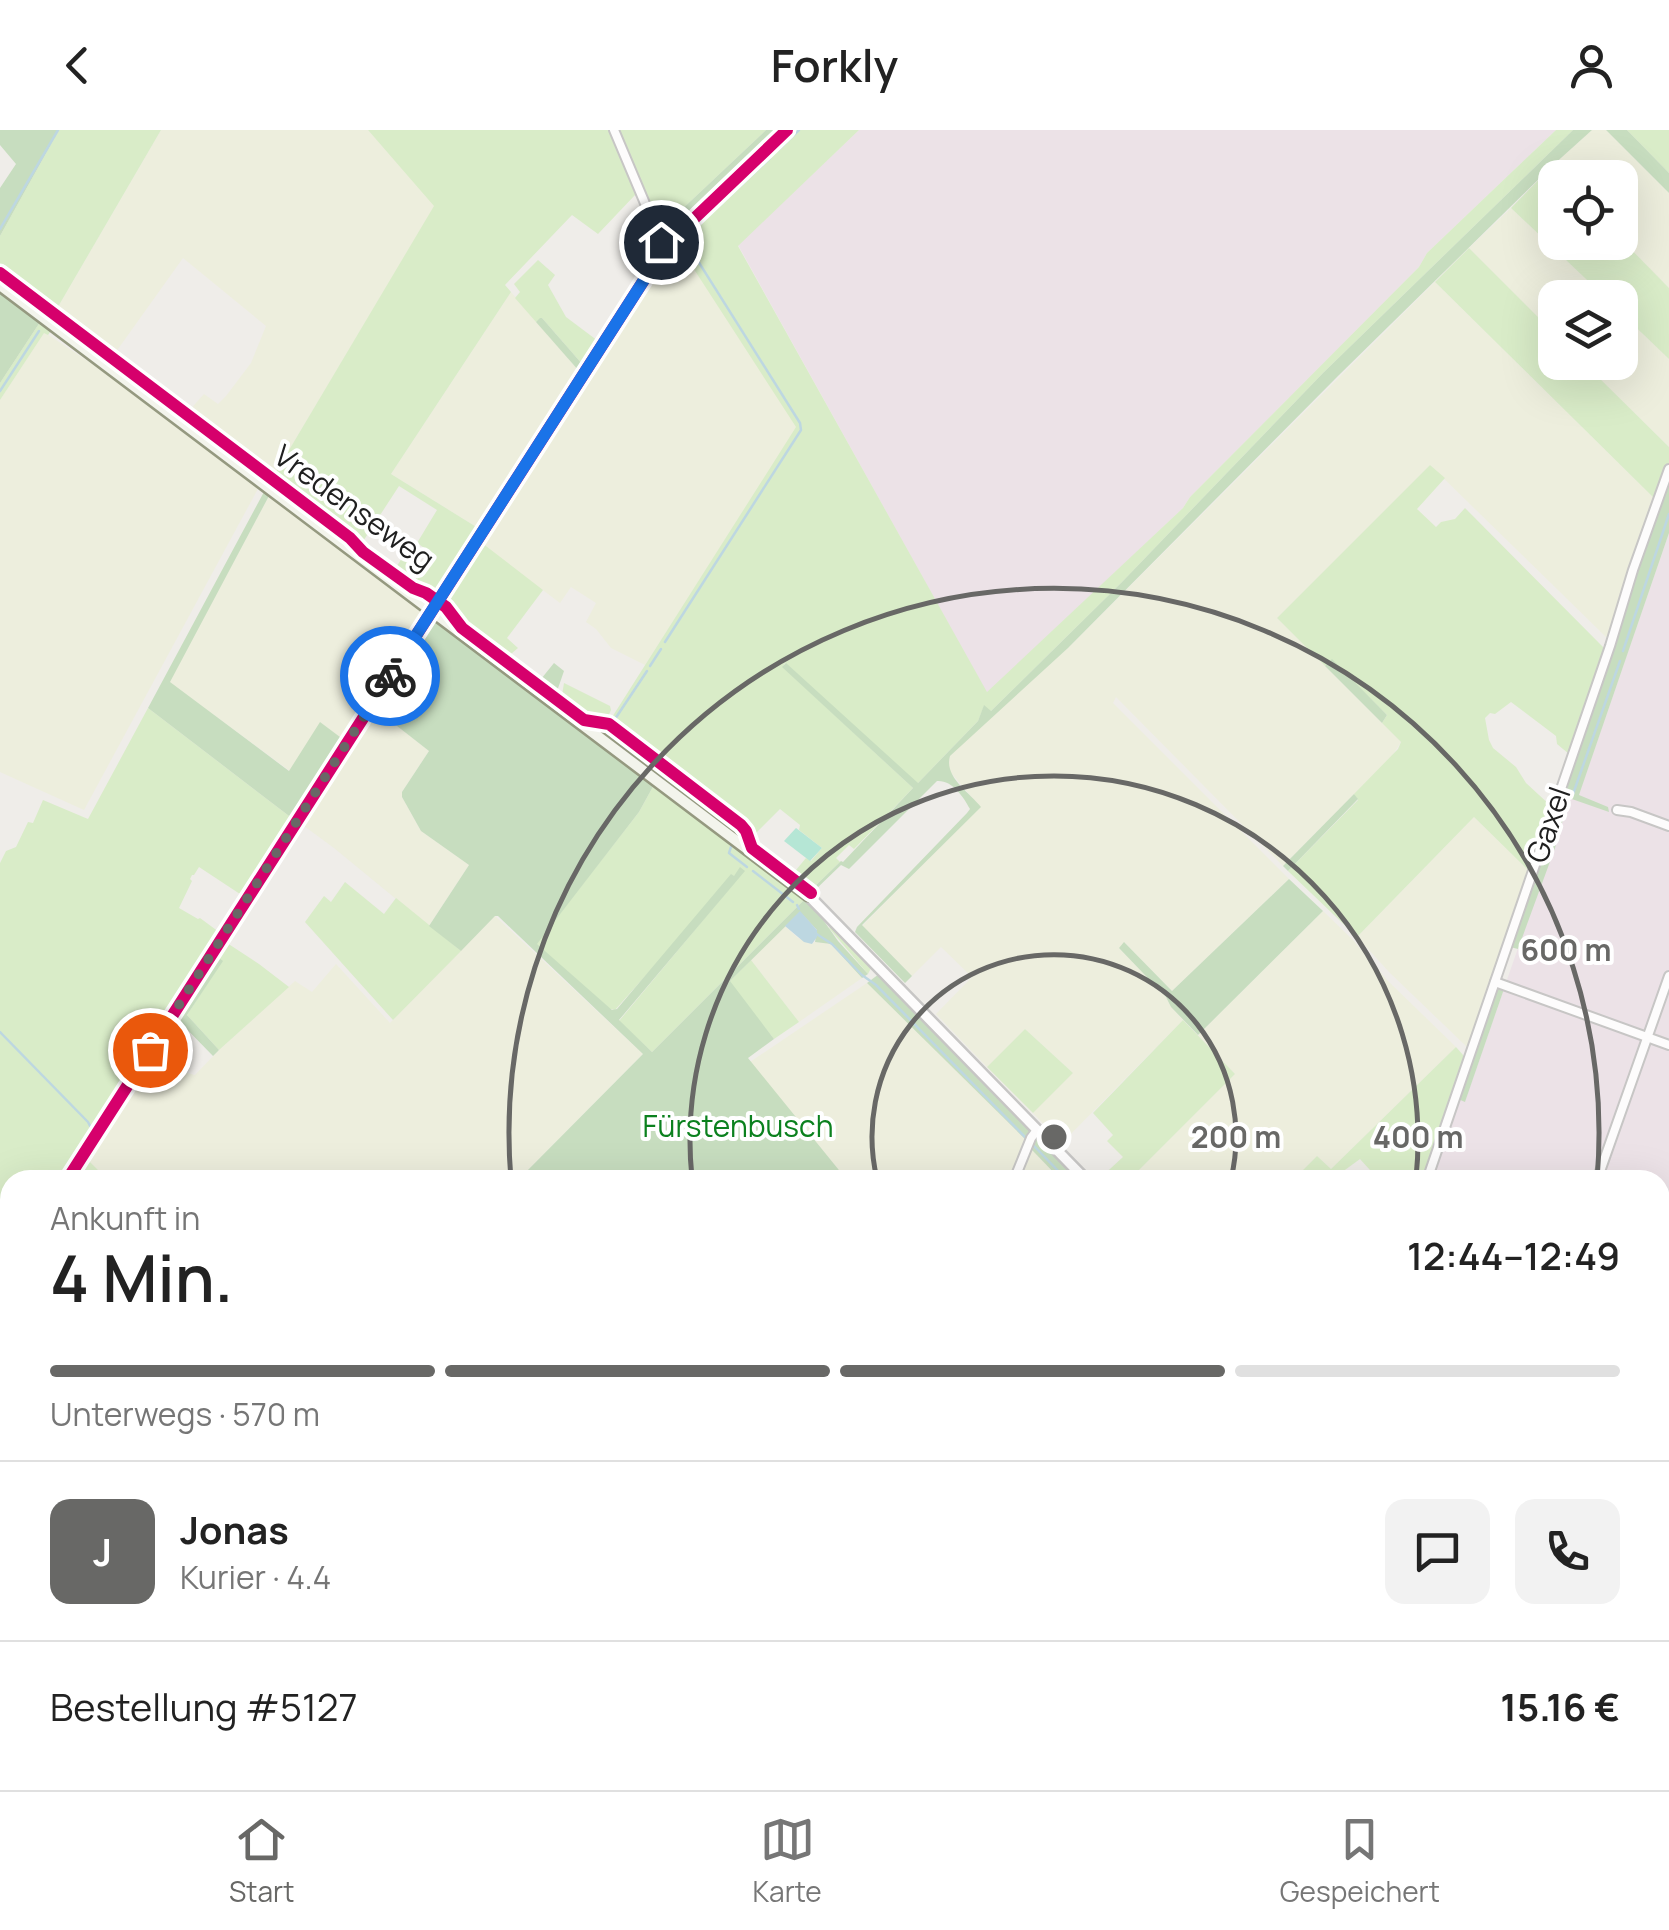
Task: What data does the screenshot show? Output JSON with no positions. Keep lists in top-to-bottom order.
{
  "streets": {
    "main road": ["Vredenseweg"],
    "street": ["Gaxel"]
  },
  "parks": ["Fürstenbusch"],
  "page": {
    "header": "Forkly",
    "heading": ["4 Min.", "Ankunft in", "12:44–12:49"],
    "panel": [
      "Jonas",
      "Kurier · 4.4",
      "Bestellung #5127",
      "15.16 €"
    ],
    "bar": "Unterwegs · 570 m",
    "round": "J",
    "tabs": ["Start", "Karte", "Gespeichert"]
  },
  "rings": ["600 m", "200 m", "400 m"]
}
